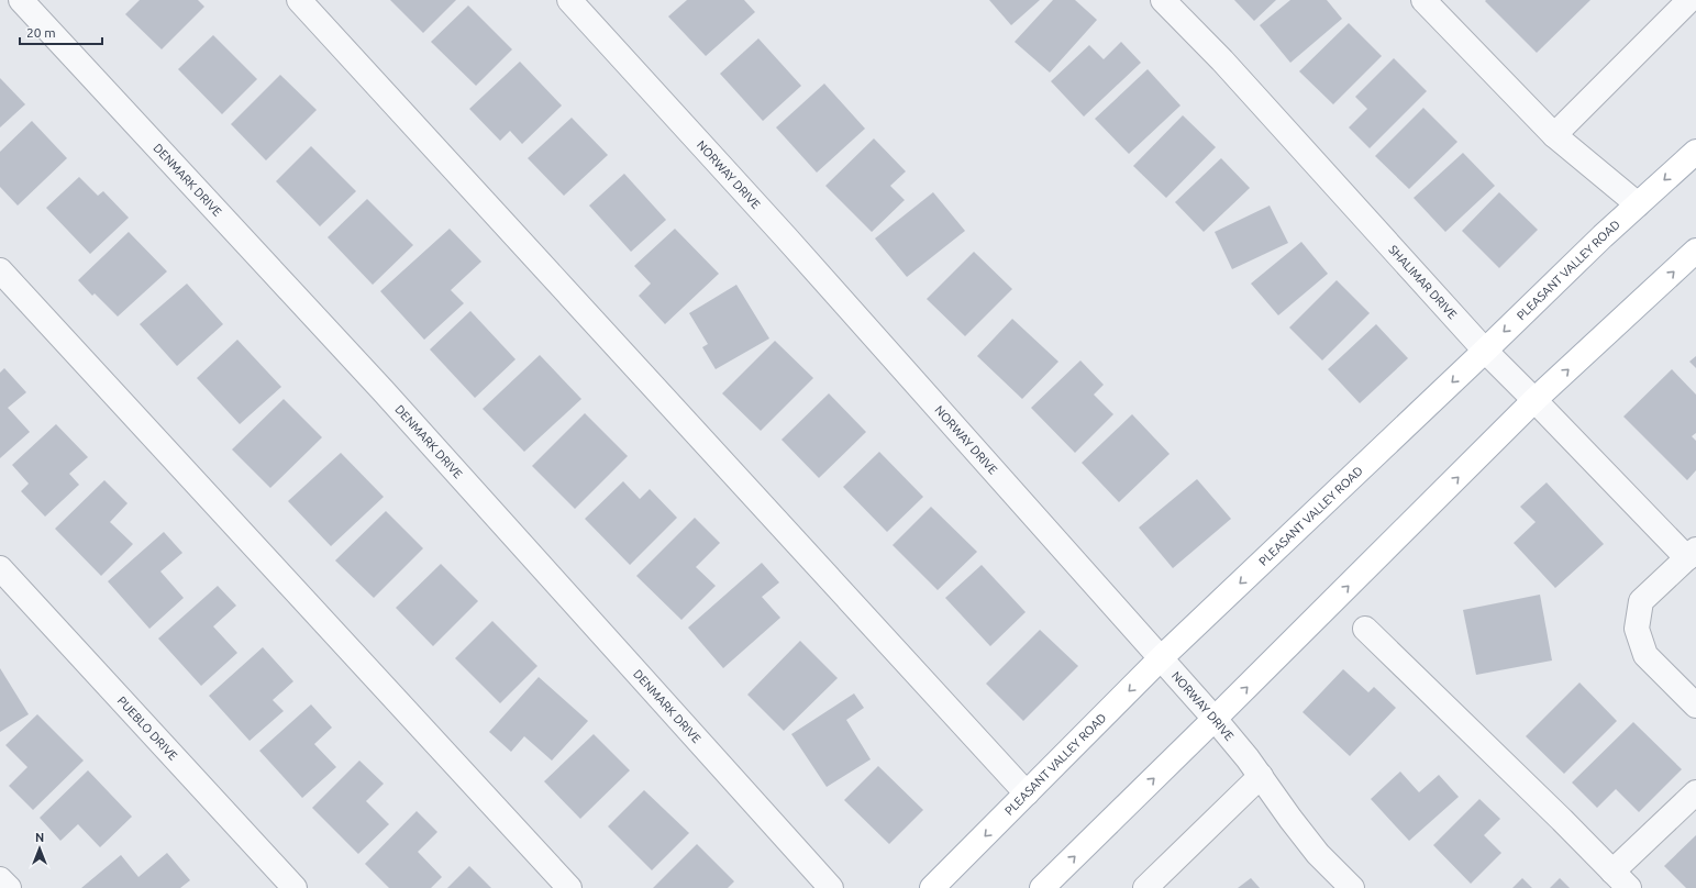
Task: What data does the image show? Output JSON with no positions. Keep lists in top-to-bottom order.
{
  "streets": {
    "main road": ["PLEASANT VALLEY ROAD"],
    "street": [
      "NORWAY DRIVE",
      "DENMARK DRIVE",
      "SHALIMAR DRIVE",
      "PUEBLO DRIVE"
    ]
  },
  "crossings": [
    ["NORWAY DRIVE", "PLEASANT VALLEY ROAD"],
    ["PLEASANT VALLEY ROAD", "SHALIMAR DRIVE"]
  ],
  "scale_bar": "20 m",
  "north": "top"
}
